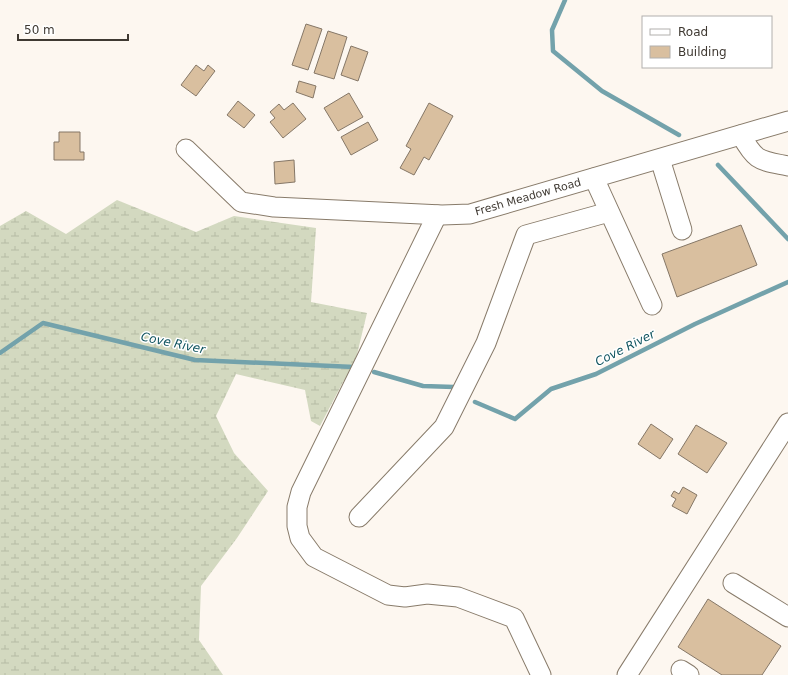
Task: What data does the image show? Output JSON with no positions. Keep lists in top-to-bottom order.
{
  "streets": {
    "street": ["Fresh Meadow Road"]
  },
  "water": ["Cove River"],
  "legend": ["Road", "Building"],
  "scale_bar": "50 m"
}
